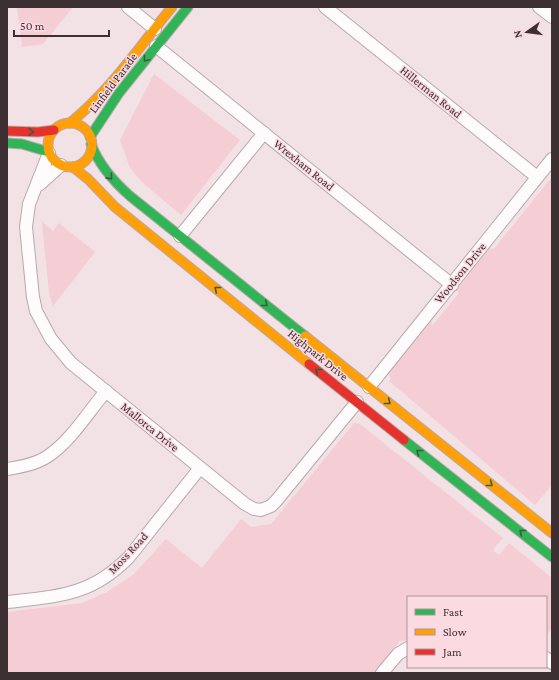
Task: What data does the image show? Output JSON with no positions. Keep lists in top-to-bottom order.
{
  "streets": {
    "street": [
      "Linfield Parade",
      "Hillerman Road",
      "Wrexham Road",
      "Woodson Drive",
      "Highpark Drive",
      "Mallorca Drive",
      "Moss Road"
    ]
  },
  "crossings": [
    ["Linfield Parade", "Wrexham Road"],
    ["Linfield Parade", "Highpark Drive"],
    ["Linfield Parade", "Mallorca Drive"],
    ["Hillerman Road", "Woodson Drive"],
    ["Wrexham Road", "Woodson Drive"],
    ["Woodson Drive", "Highpark Drive"],
    ["Highpark Drive", "Mallorca Drive"],
    ["Mallorca Drive", "Moss Road"]
  ],
  "legend": ["Fast", "Slow", "Jam"],
  "scale_bar": "50 m",
  "north": "left"
}
